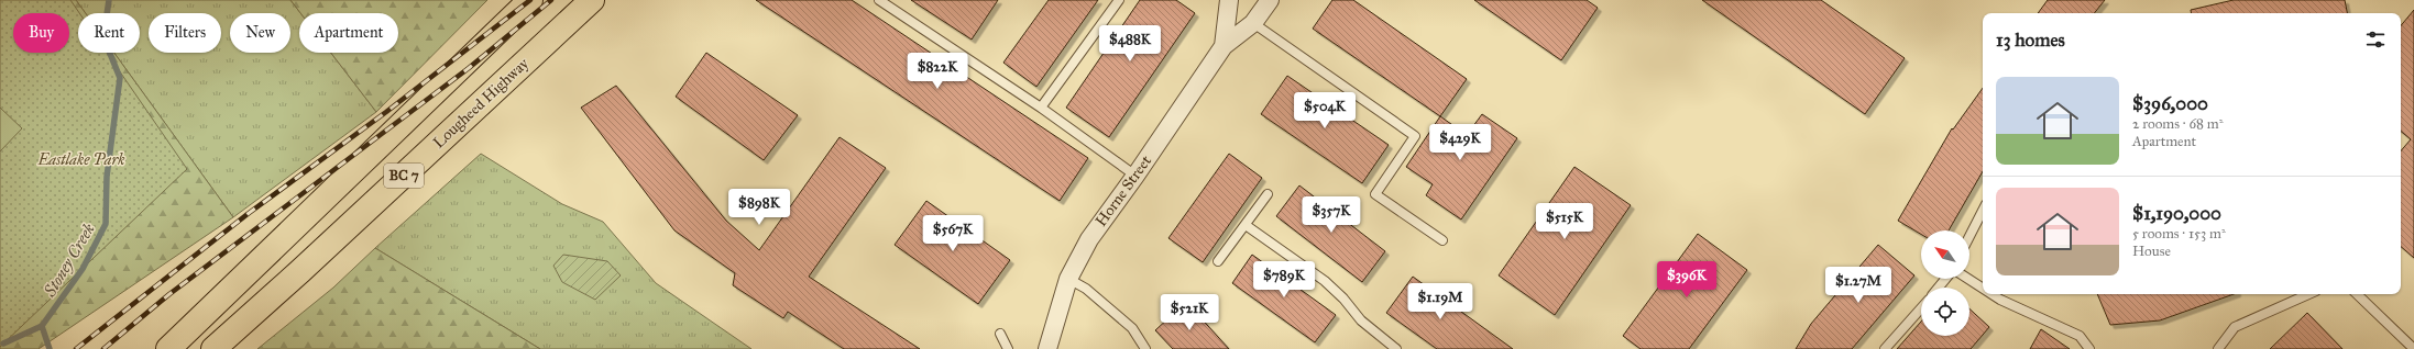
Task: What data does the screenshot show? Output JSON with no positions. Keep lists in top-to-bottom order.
{
  "streets": {
    "main road": ["Lougheed Highway", "BC 7"],
    "street": ["Horne Street"]
  },
  "water": ["Stoney Creek"],
  "parks": ["Eastlake Park"],
  "north": "top left",
  "page": {
    "chip": [
      "Buy",
      "Rent",
      "Filters",
      "New",
      "Apartment"
    ],
    "heading": "13 homes",
    "price": [
      "$488K",
      "$822K",
      "$504K",
      "$429K",
      "$898K",
      "$357K",
      "$515K",
      "$567K",
      "$789K",
      "$396K",
      "$1.27M",
      "$1.19M",
      "$521K"
    ],
    "list": [
      {
        "name": "$396,000",
        "note": "2 rooms · 68 m² · Apartment"
      },
      {
        "name": "$1,190,000",
        "note": "5 rooms · 153 m² · House"
      }
    ]
  }
}
